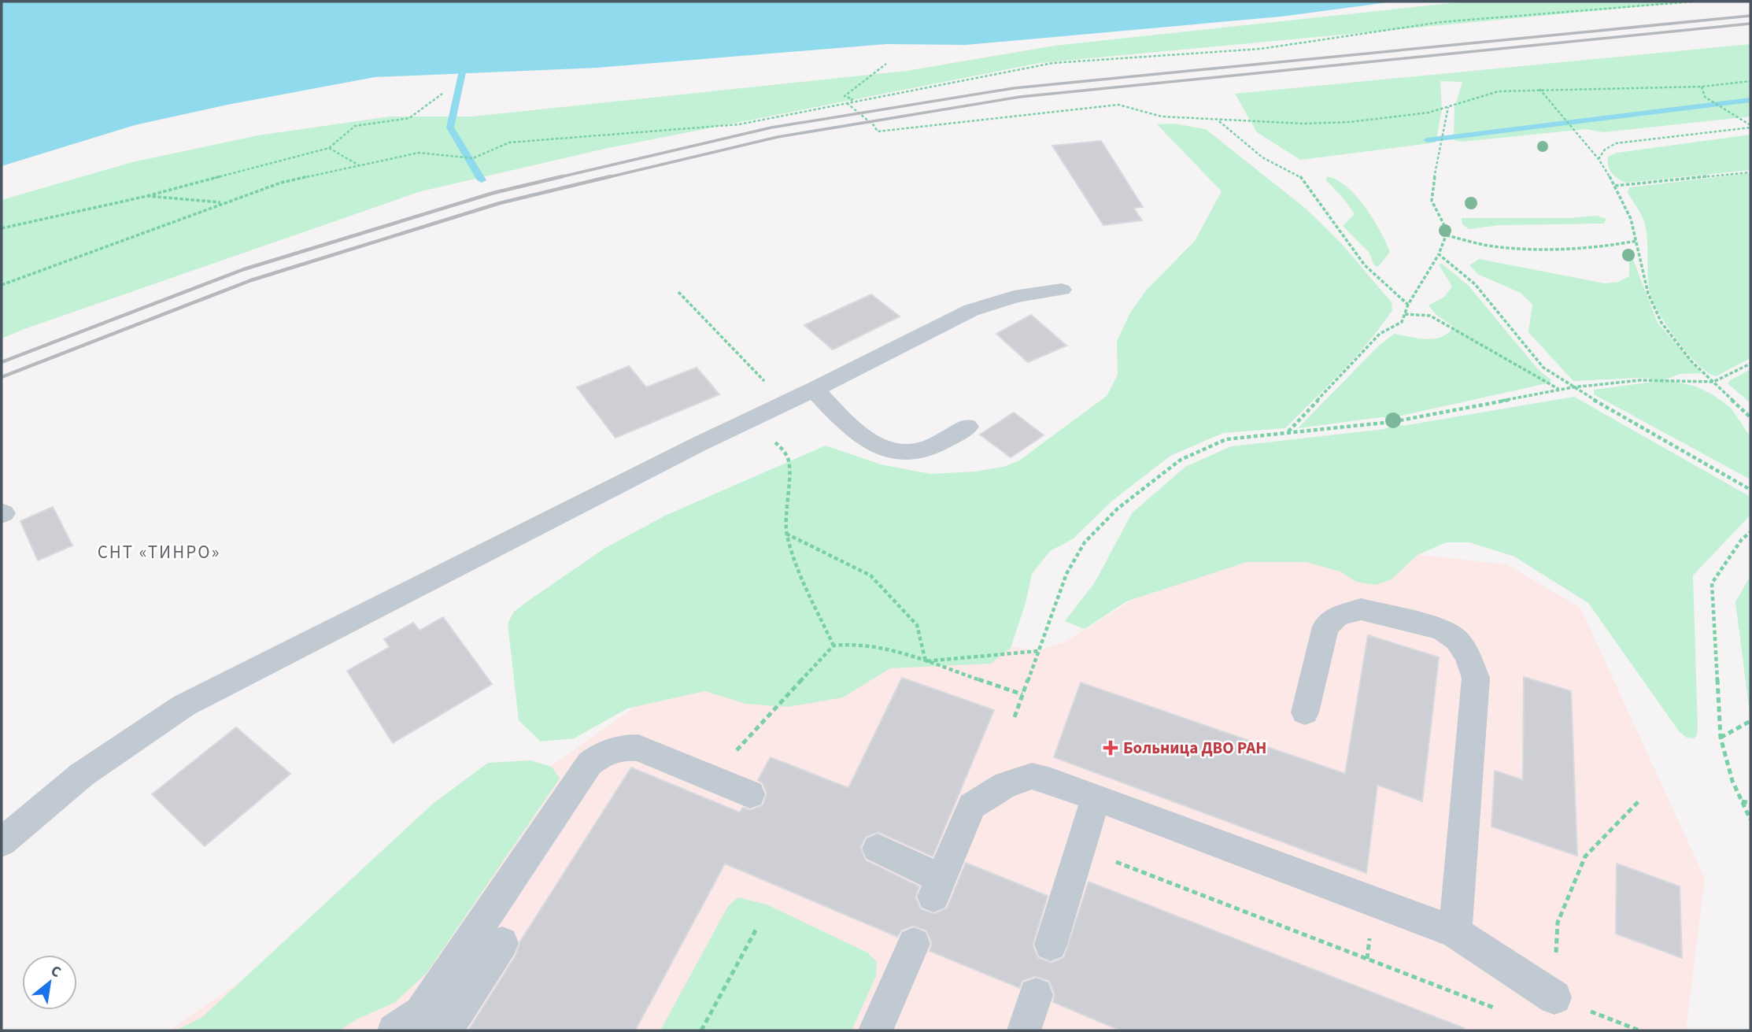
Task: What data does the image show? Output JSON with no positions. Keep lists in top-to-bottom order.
{
  "districts": ["СНТ «ТИНРО»"],
  "places": {
    "health": ["Больница ДВО РАН"]
  },
  "north": "top right"
}
